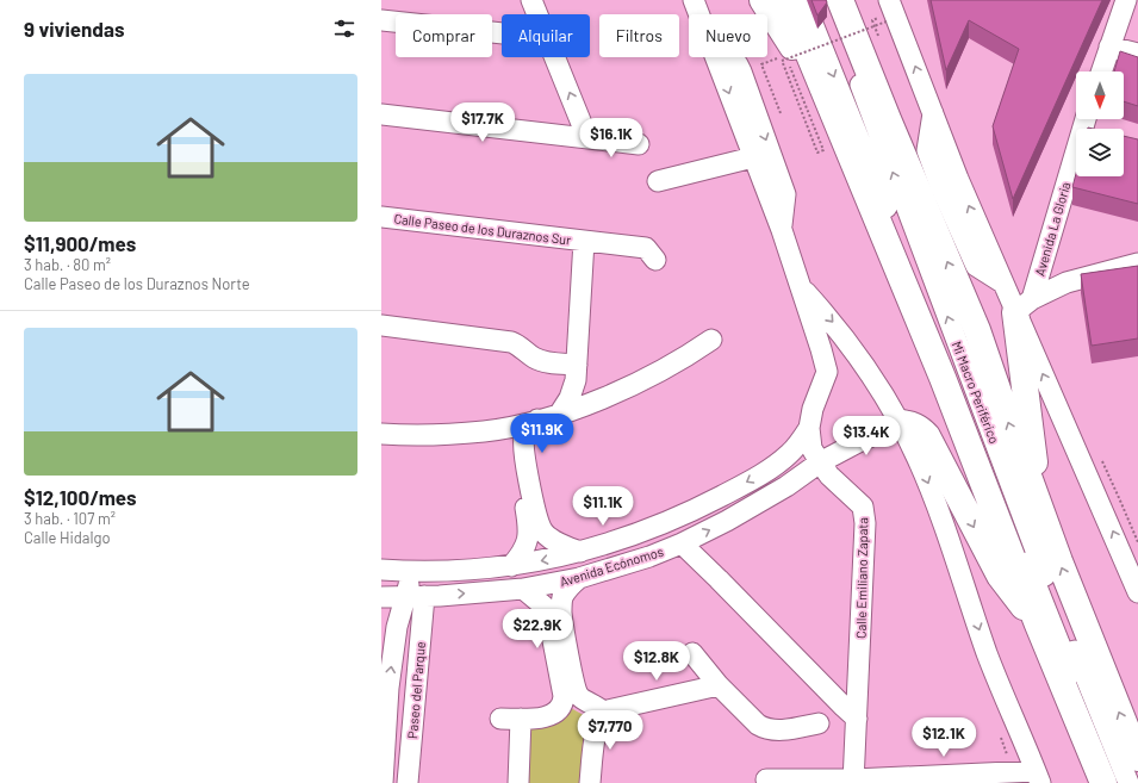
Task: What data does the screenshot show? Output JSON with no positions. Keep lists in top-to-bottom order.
{
  "streets": {
    "street": [
      "Calle Paseo de los Duraznos Sur",
      "Avenida La Gloria",
      "Mi Macro Periférico",
      "Avenida Ecónomos",
      "Calle Emiliano Zapata",
      "Paseo del Parque"
    ]
  },
  "crossings": [
    ["Avenida Ecónomos", "Calle Emiliano Zapata"],
    ["Avenida Ecónomos", "Paseo del Parque"]
  ],
  "north": "bottom",
  "page": {
    "heading": "9 viviendas",
    "chip": [
      "Comprar",
      "Alquilar",
      "Filtros",
      "Nuevo"
    ],
    "list": [
      {
        "name": "$11,900/mes",
        "note": "3 hab. · 80 m² · Calle Paseo de los Duraznos Norte"
      },
      {
        "name": "$12,100/mes",
        "note": "3 hab. · 107 m² · Calle Hidalgo"
      }
    ],
    "price": [
      "$17.7K",
      "$16.1K",
      "$11.9K",
      "$13.4K",
      "$11.1K",
      "$22.9K",
      "$12.8K",
      "$7,770",
      "$12.1K"
    ]
  }
}
